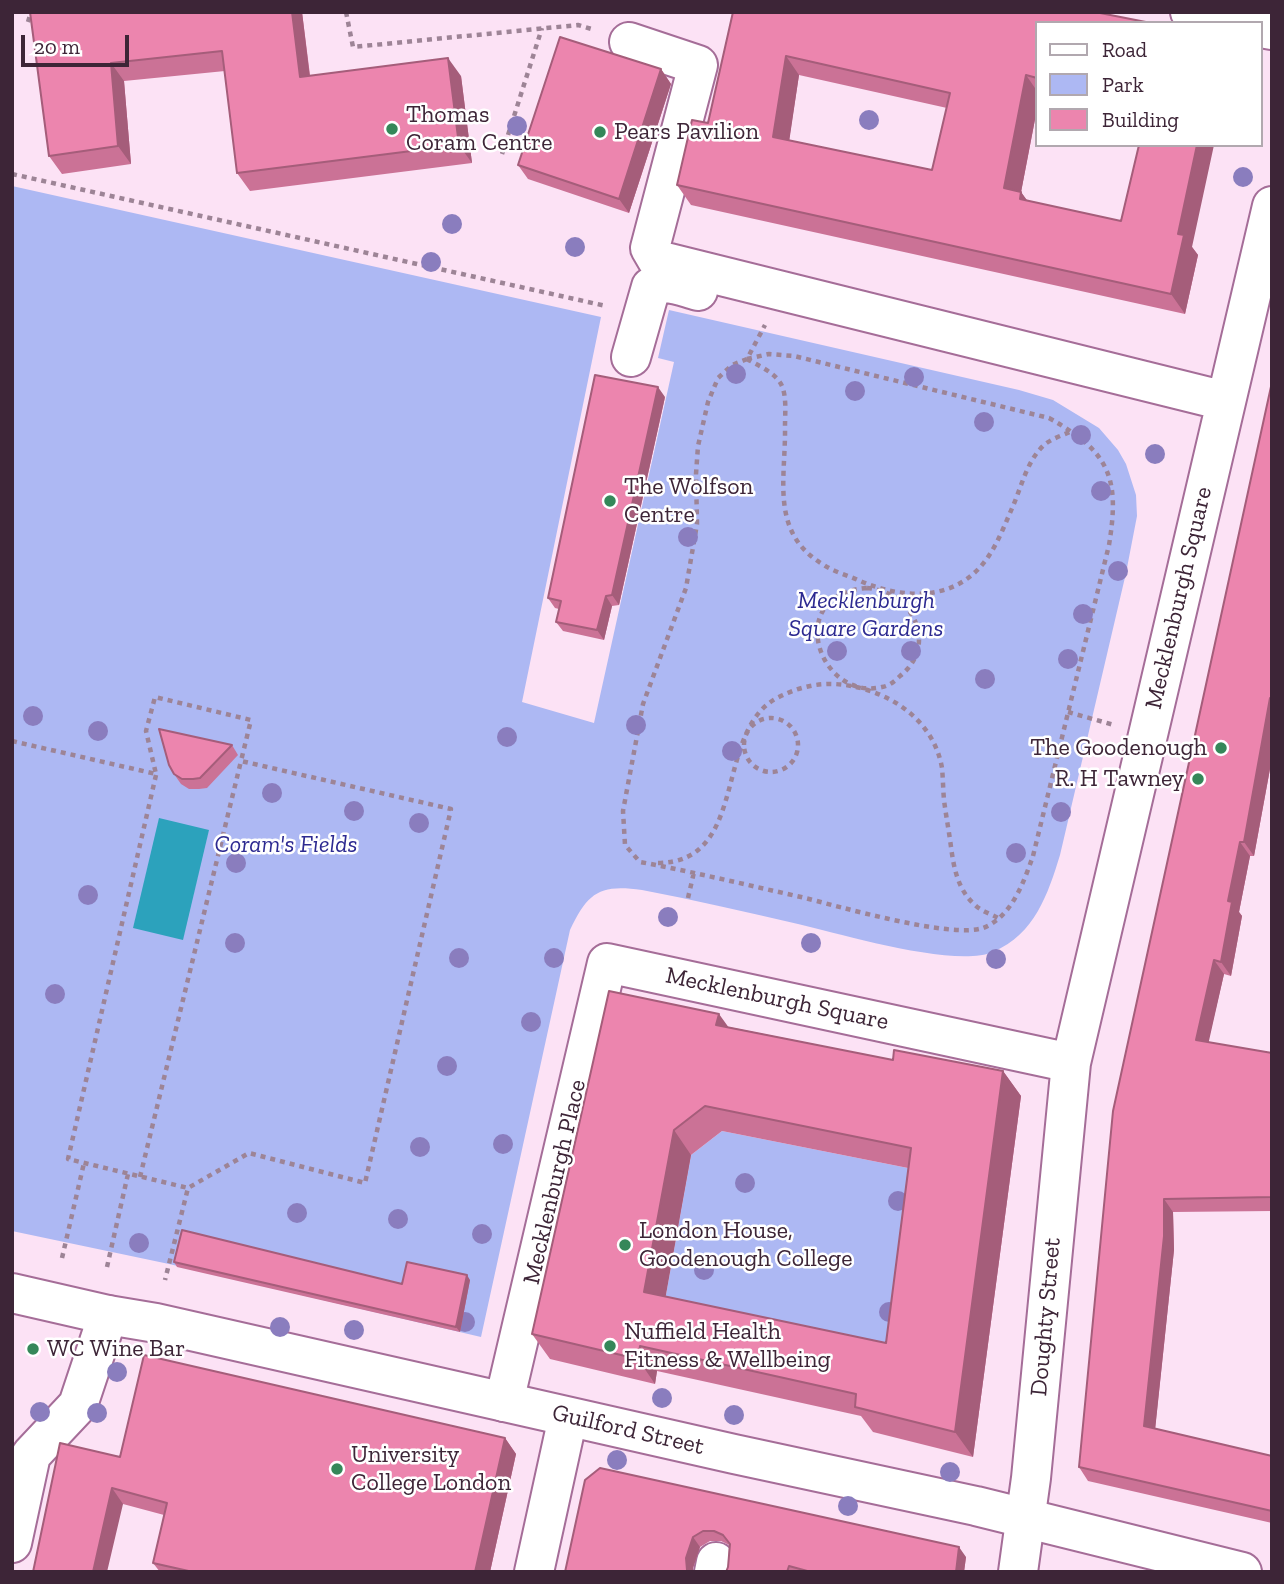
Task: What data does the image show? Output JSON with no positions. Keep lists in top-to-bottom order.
{
  "streets": {
    "street": [
      "Mecklenburgh Square",
      "Mecklenburgh Place",
      "Doughty Street",
      "Guilford Street"
    ]
  },
  "crossings": [
    ["Mecklenburgh Square", "Mecklenburgh Place"],
    ["Mecklenburgh Square", "Doughty Street"],
    ["Mecklenburgh Place", "Guilford Street"],
    ["Doughty Street", "Guilford Street"]
  ],
  "parks": ["Mecklenburgh Square Gardens", "Coram's Fields"],
  "places": [
    "Thomas Coram Centre",
    "Pears Pavilion",
    "The Wolfson Centre",
    "The Goodenough",
    "R. H Tawney",
    "London House, Goodenough College",
    "Nuffield Health Fitness & Wellbeing",
    "WC Wine Bar",
    "University College London"
  ],
  "legend": ["Road", "Park", "Building"],
  "scale_bar": "20 m"
}
